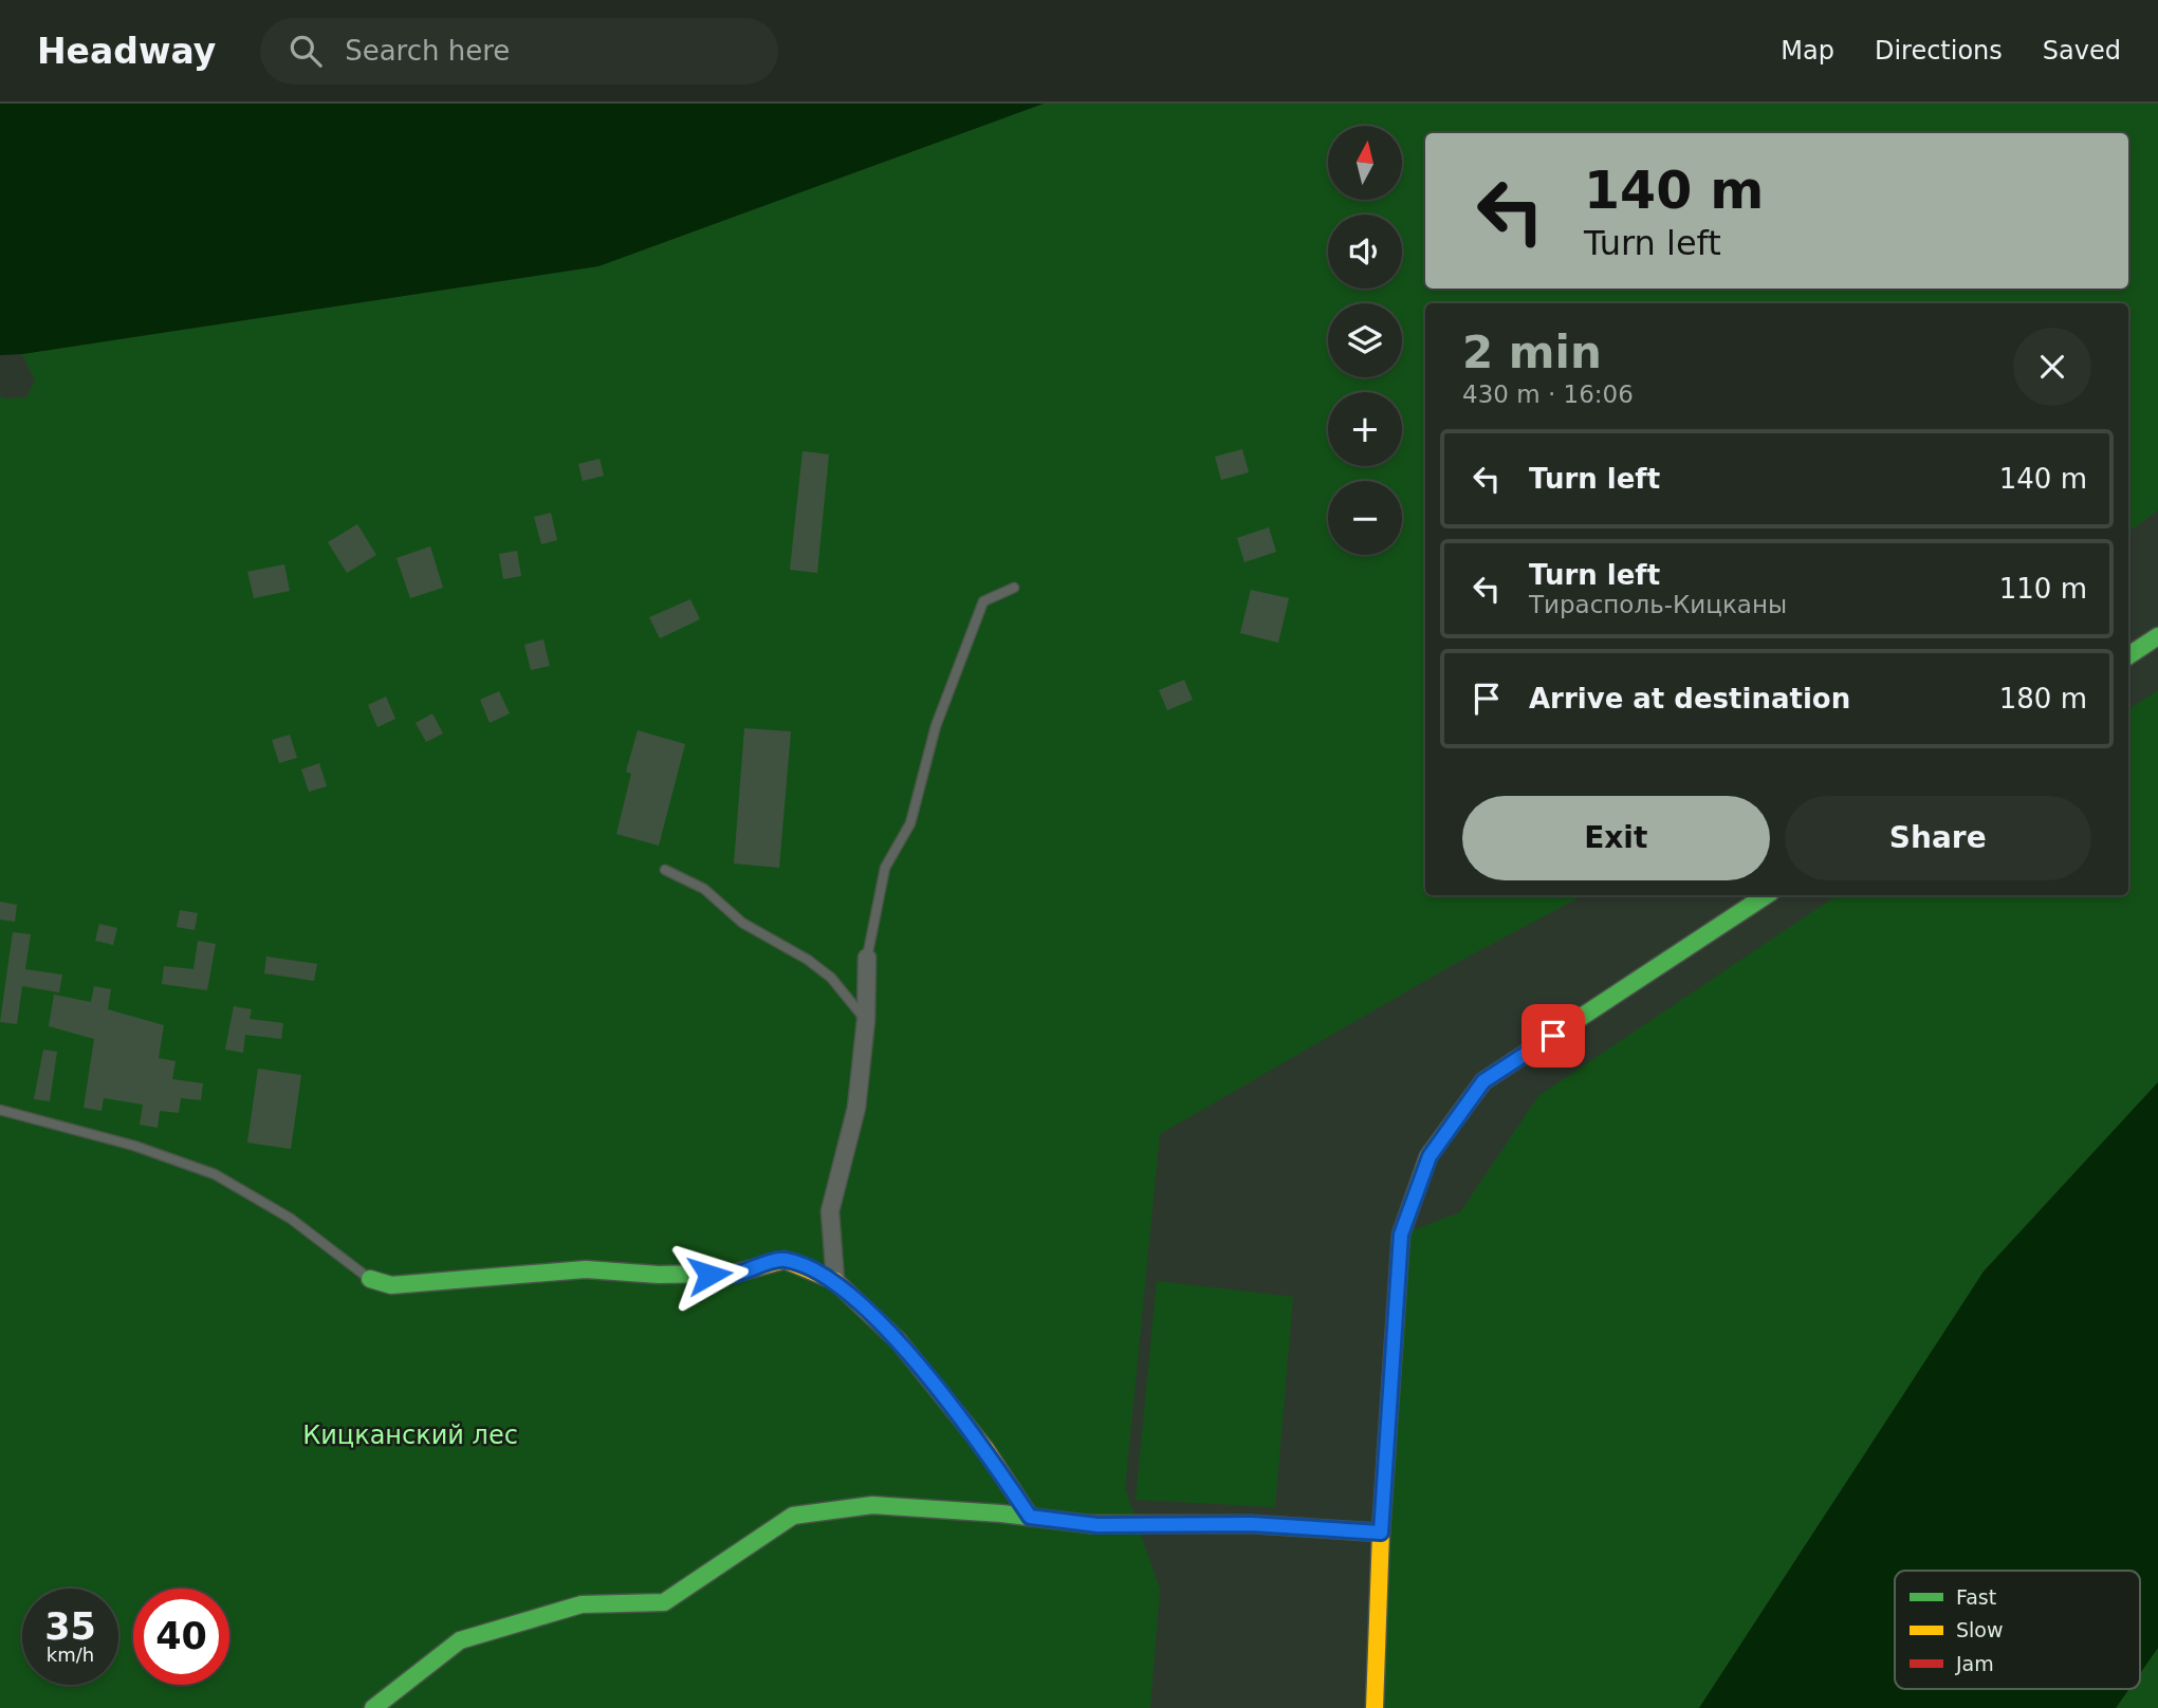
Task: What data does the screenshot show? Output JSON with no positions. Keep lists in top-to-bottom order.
{
  "parks": ["Кицканский лес"],
  "legend": ["Fast", "Slow", "Jam"],
  "north": "top",
  "page": {
    "header": "Headway",
    "search": "Search here",
    "nav": ["Map", "Directions", "Saved"],
    "map_buttons": ["+", "−"],
    "turn": ["140 m", "Turn left"],
    "heading": ["2 min", "430 m · 16:06"],
    "list": [
      {
        "name": "Turn left",
        "value": "140 m"
      },
      {
        "name": "Turn left",
        "note": "Тирасполь-Кицканы",
        "value": "110 m"
      },
      {
        "name": "Arrive at destination",
        "value": "180 m"
      }
    ],
    "buttons": ["Exit", "Share"],
    "speed": "35 km/h",
    "limit": "40"
  }
}
